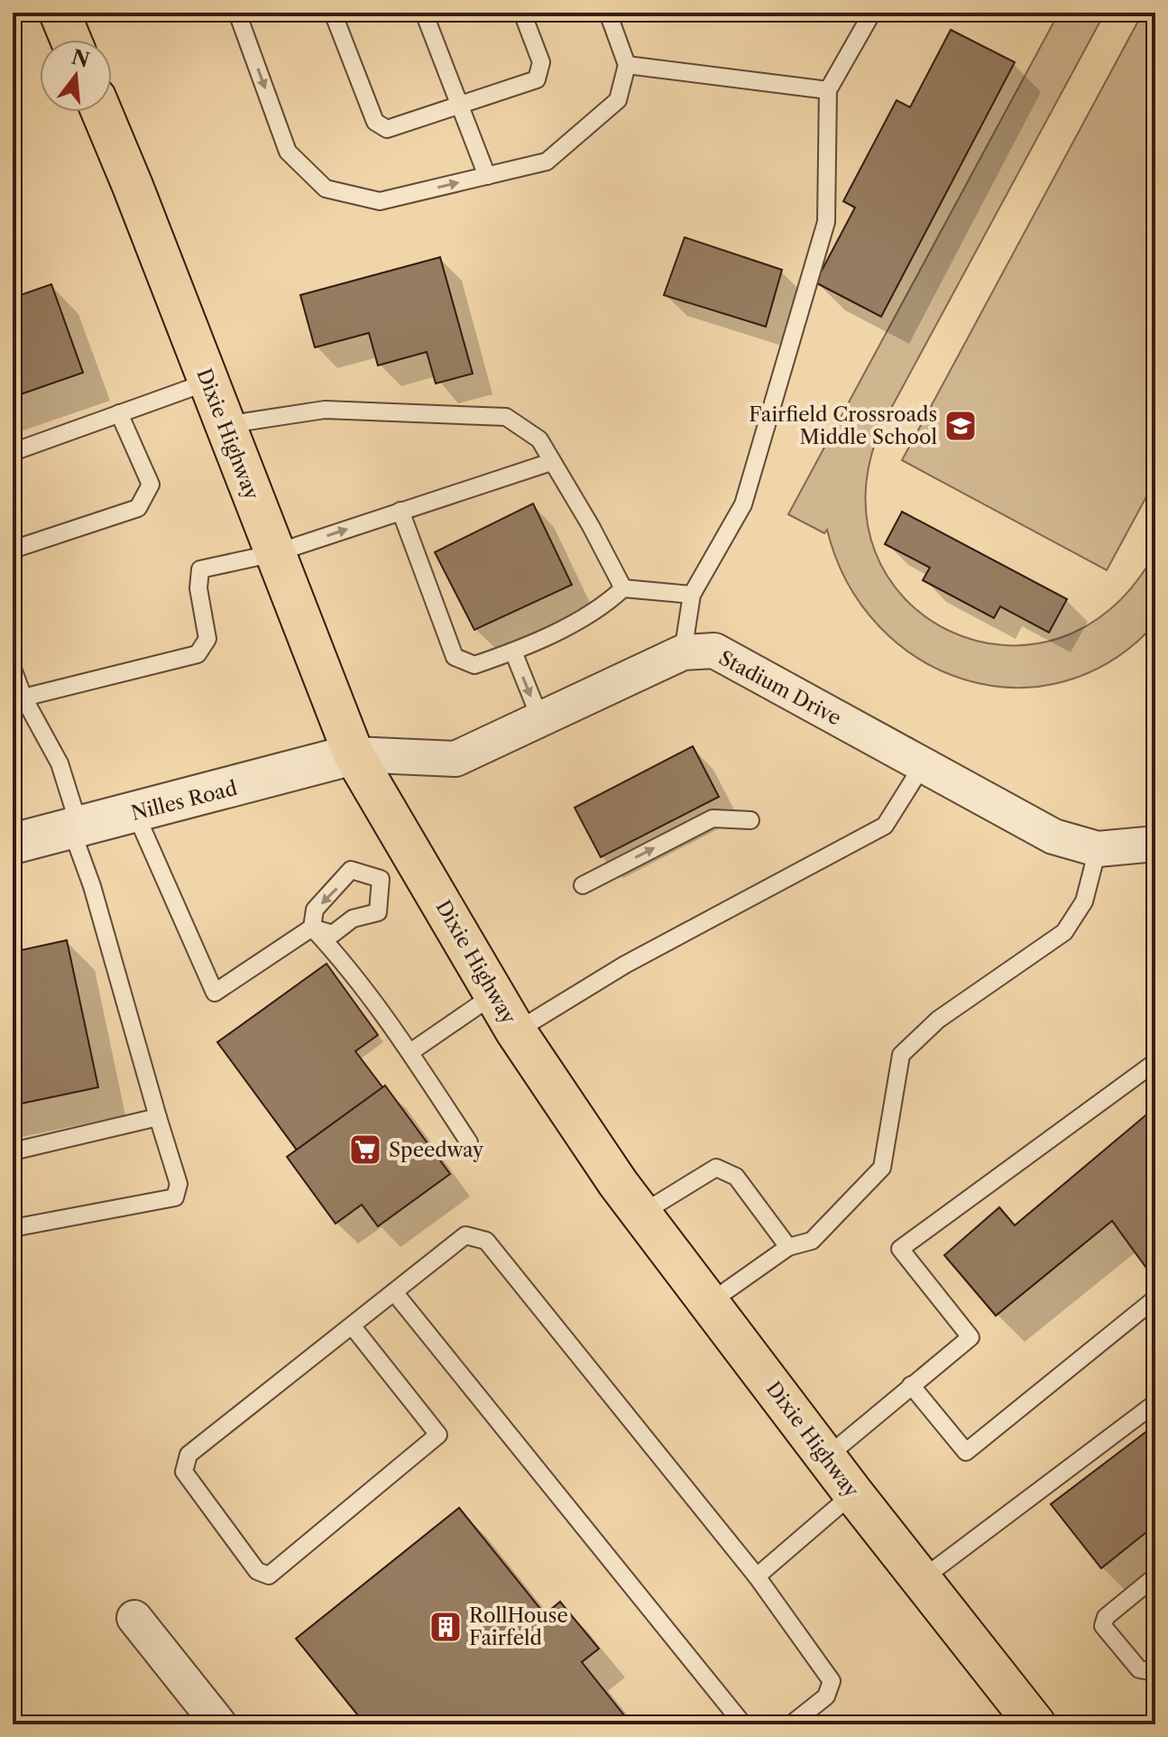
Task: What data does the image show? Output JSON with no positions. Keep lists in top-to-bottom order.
{
  "streets": {
    "main road": ["Dixie Highway"],
    "street": ["Stadium Drive", "Nilles Road"]
  },
  "crossings": [
    ["Dixie Highway", "Stadium Drive"],
    ["Dixie Highway", "Nilles Road"],
    ["Stadium Drive", "Nilles Road"]
  ],
  "places": {
    "school or university": ["Fairfield Crossroads Middle School"],
    "supermarket": ["Speedway"],
    "building": ["RollHouse Fairfeld"]
  },
  "north": "top"
}
